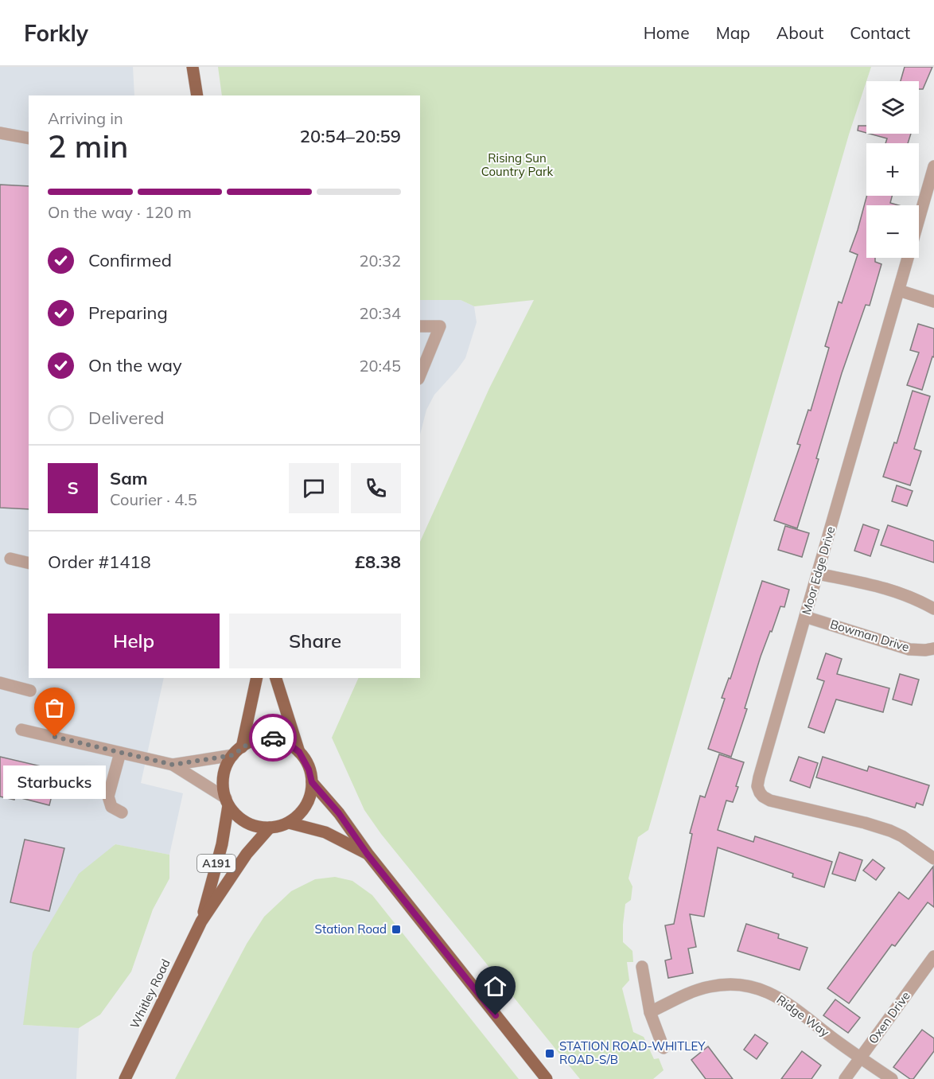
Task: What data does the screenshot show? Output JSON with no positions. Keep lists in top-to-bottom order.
{
  "streets": {
    "main road": ["A191", "Whitley Road"],
    "street": [
      "Moor Edge Drive",
      "Bowman Drive",
      "Ridge Way",
      "Oxen Drive"
    ]
  },
  "crossings": [
    ["Moor Edge Drive", "Bowman Drive"],
    ["A191", "Whitley Road"],
    ["Ridge Way", "Oxen Drive"]
  ],
  "parks": ["Rising Sun Country Park"],
  "places": {
    "other": ["Starbucks"],
    "transit": ["Station Road", "STATION ROAD-WHITLEY ROAD-S/B"]
  },
  "page": {
    "header": "Forkly",
    "nav": [
      "Home",
      "Map",
      "About",
      "Contact"
    ],
    "map_buttons": ["+", "−"],
    "heading": ["2 min", "Arriving in", "20:54–20:59"],
    "panel": [
      "Sam",
      "Courier · 4.5",
      "Order #1418",
      "£8.38"
    ],
    "bar": "On the way · 120 m",
    "list": [
      ["Confirmed", "20:32"],
      ["Preparing", "20:34"],
      ["On the way", "20:45"],
      "Delivered"
    ],
    "round": "S",
    "buttons": ["Help", "Share"],
    "bubble": "Starbucks"
  }
}
